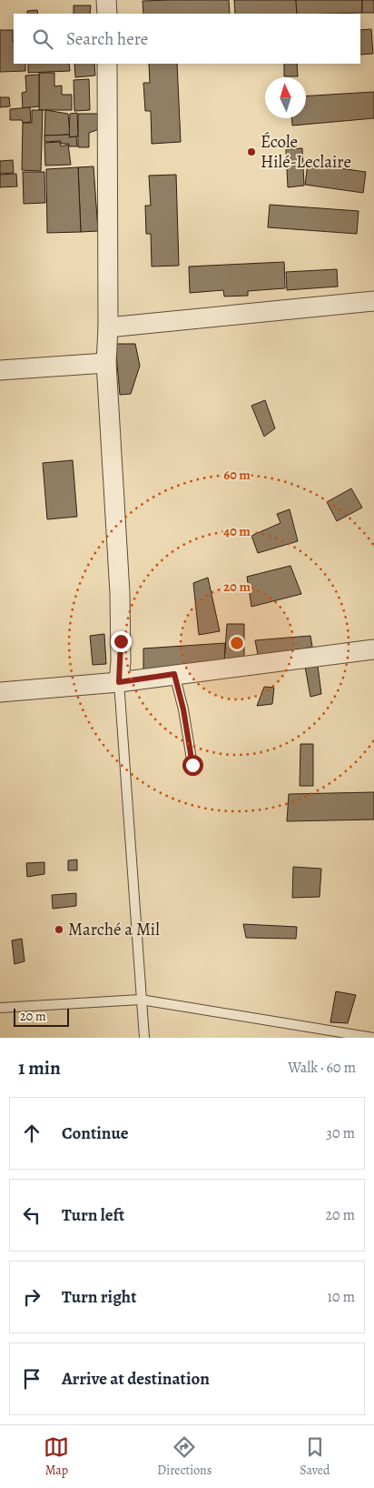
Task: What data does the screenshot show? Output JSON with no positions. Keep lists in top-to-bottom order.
{
  "places": ["École Hilé-Leclaire", "Marché a Mil"],
  "scale_bar": "20 m",
  "north": "top",
  "page": {
    "search": "Search here",
    "scale": "20 m",
    "heading": ["1 min", "Walk · 60 m"],
    "list": [
      ["Continue", "30 m"],
      ["Turn left", "20 m"],
      ["Turn right", "10 m"],
      "Arrive at destination"
    ],
    "nav": ["Map", "Directions", "Saved"]
  },
  "rings": ["60 m", "40 m", "20 m"]
}
